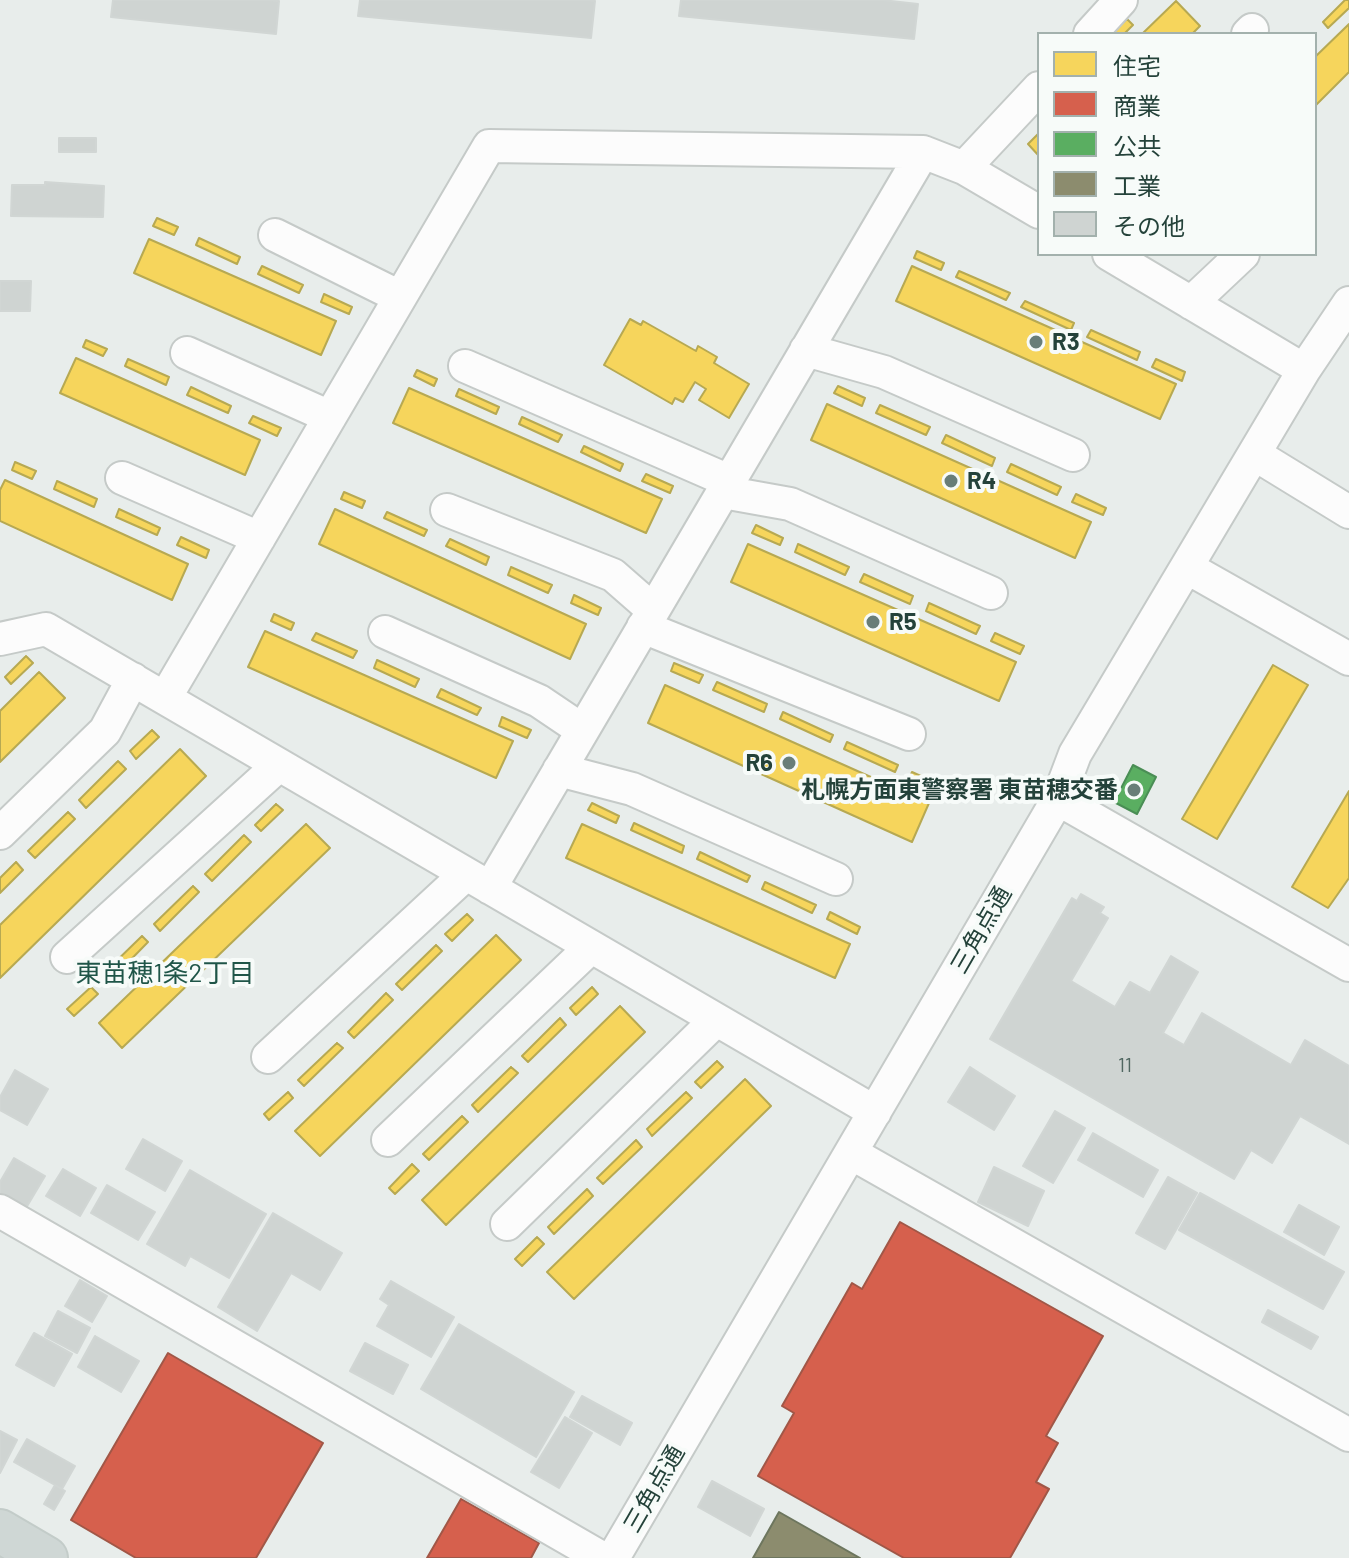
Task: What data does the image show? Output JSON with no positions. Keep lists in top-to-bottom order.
{
  "streets": {
    "street": ["三角点通"]
  },
  "districts": ["東苗穂1条2丁目"],
  "places": [
    "R3",
    "R4",
    "R5",
    "R6",
    "札幌方面東警察署 東苗穂交番"
  ],
  "house_numbers": ["11"],
  "legend": [
    "住宅",
    "商業",
    "公共",
    "工業",
    "その他"
  ]
}
